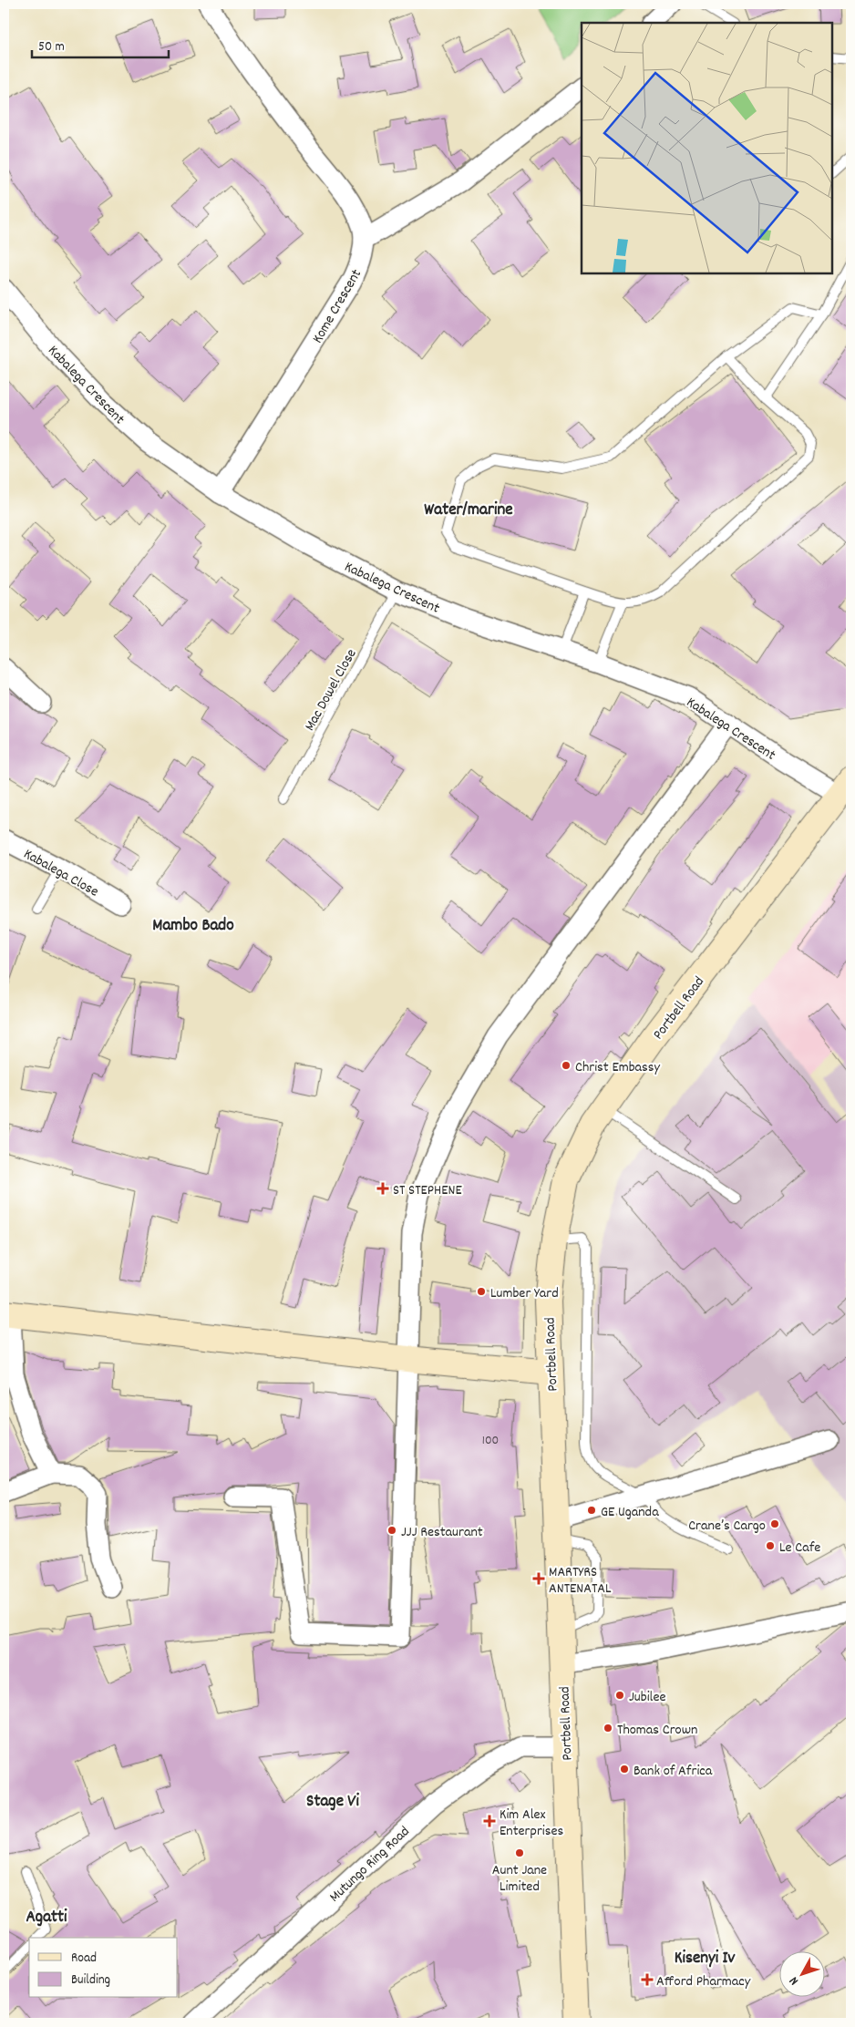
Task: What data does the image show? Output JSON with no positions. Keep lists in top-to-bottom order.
{
  "streets": {
    "main road": ["Portbell Road"],
    "street": [
      "Kome Crescent",
      "Kabalega Crescent",
      "Kabalega Close",
      "Mutungo Ring Road"
    ],
    "lane": ["Mac Dowel Close"]
  },
  "crossings": [
    ["Kome Crescent", "Kabalega Crescent"],
    ["Kabalega Crescent", "Mac Dowel Close"],
    ["Kabalega Crescent", "Portbell Road"],
    ["Portbell Road", "Mutungo Ring Road"]
  ],
  "districts": [
    "Water/marine",
    "Mambo Bado",
    "Stage Vi",
    "Agatti",
    "Kisenyi Iv"
  ],
  "places": {
    "other": [
      "Christ Embassy",
      "Lumber Yard",
      "GE Uganda",
      "Crane’s Cargo",
      "JJJ Restaurant",
      "Le Cafe",
      "Jubilee",
      "Thomas Crown",
      "Bank of Africa",
      "Aunt Jane Limited"
    ],
    "health": [
      "ST STEPHENE",
      "MARTYRS ANTENATAL",
      "Kim Alex Enterprises",
      "Afford Pharmacy"
    ]
  },
  "house_numbers": ["100"],
  "legend": ["Road", "Building"],
  "scale_bar": "50 m",
  "north": "bottom left"
}
